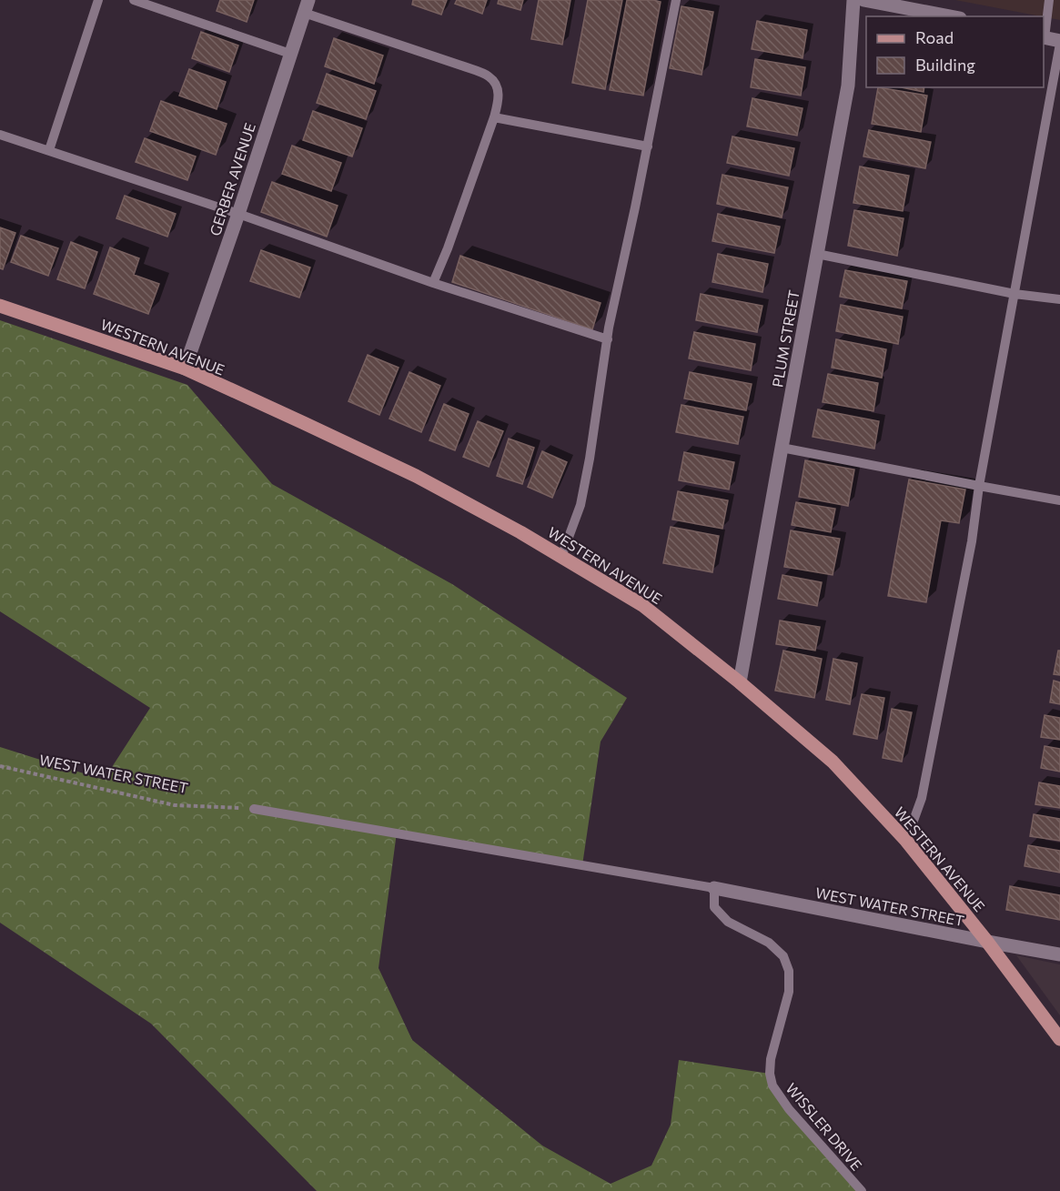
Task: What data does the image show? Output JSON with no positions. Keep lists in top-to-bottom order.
{
  "streets": {
    "main road": ["WESTERN AVENUE"],
    "street": ["GERBER AVENUE", "PLUM STREET", "WEST WATER STREET"],
    "lane": ["WISSLER DRIVE"]
  },
  "crossings": [
    ["GERBER AVENUE", "WESTERN AVENUE"],
    ["PLUM STREET", "WESTERN AVENUE"],
    ["WESTERN AVENUE", "WEST WATER STREET"],
    ["WEST WATER STREET", "WISSLER DRIVE"]
  ],
  "legend": ["Road", "Building"]
}
